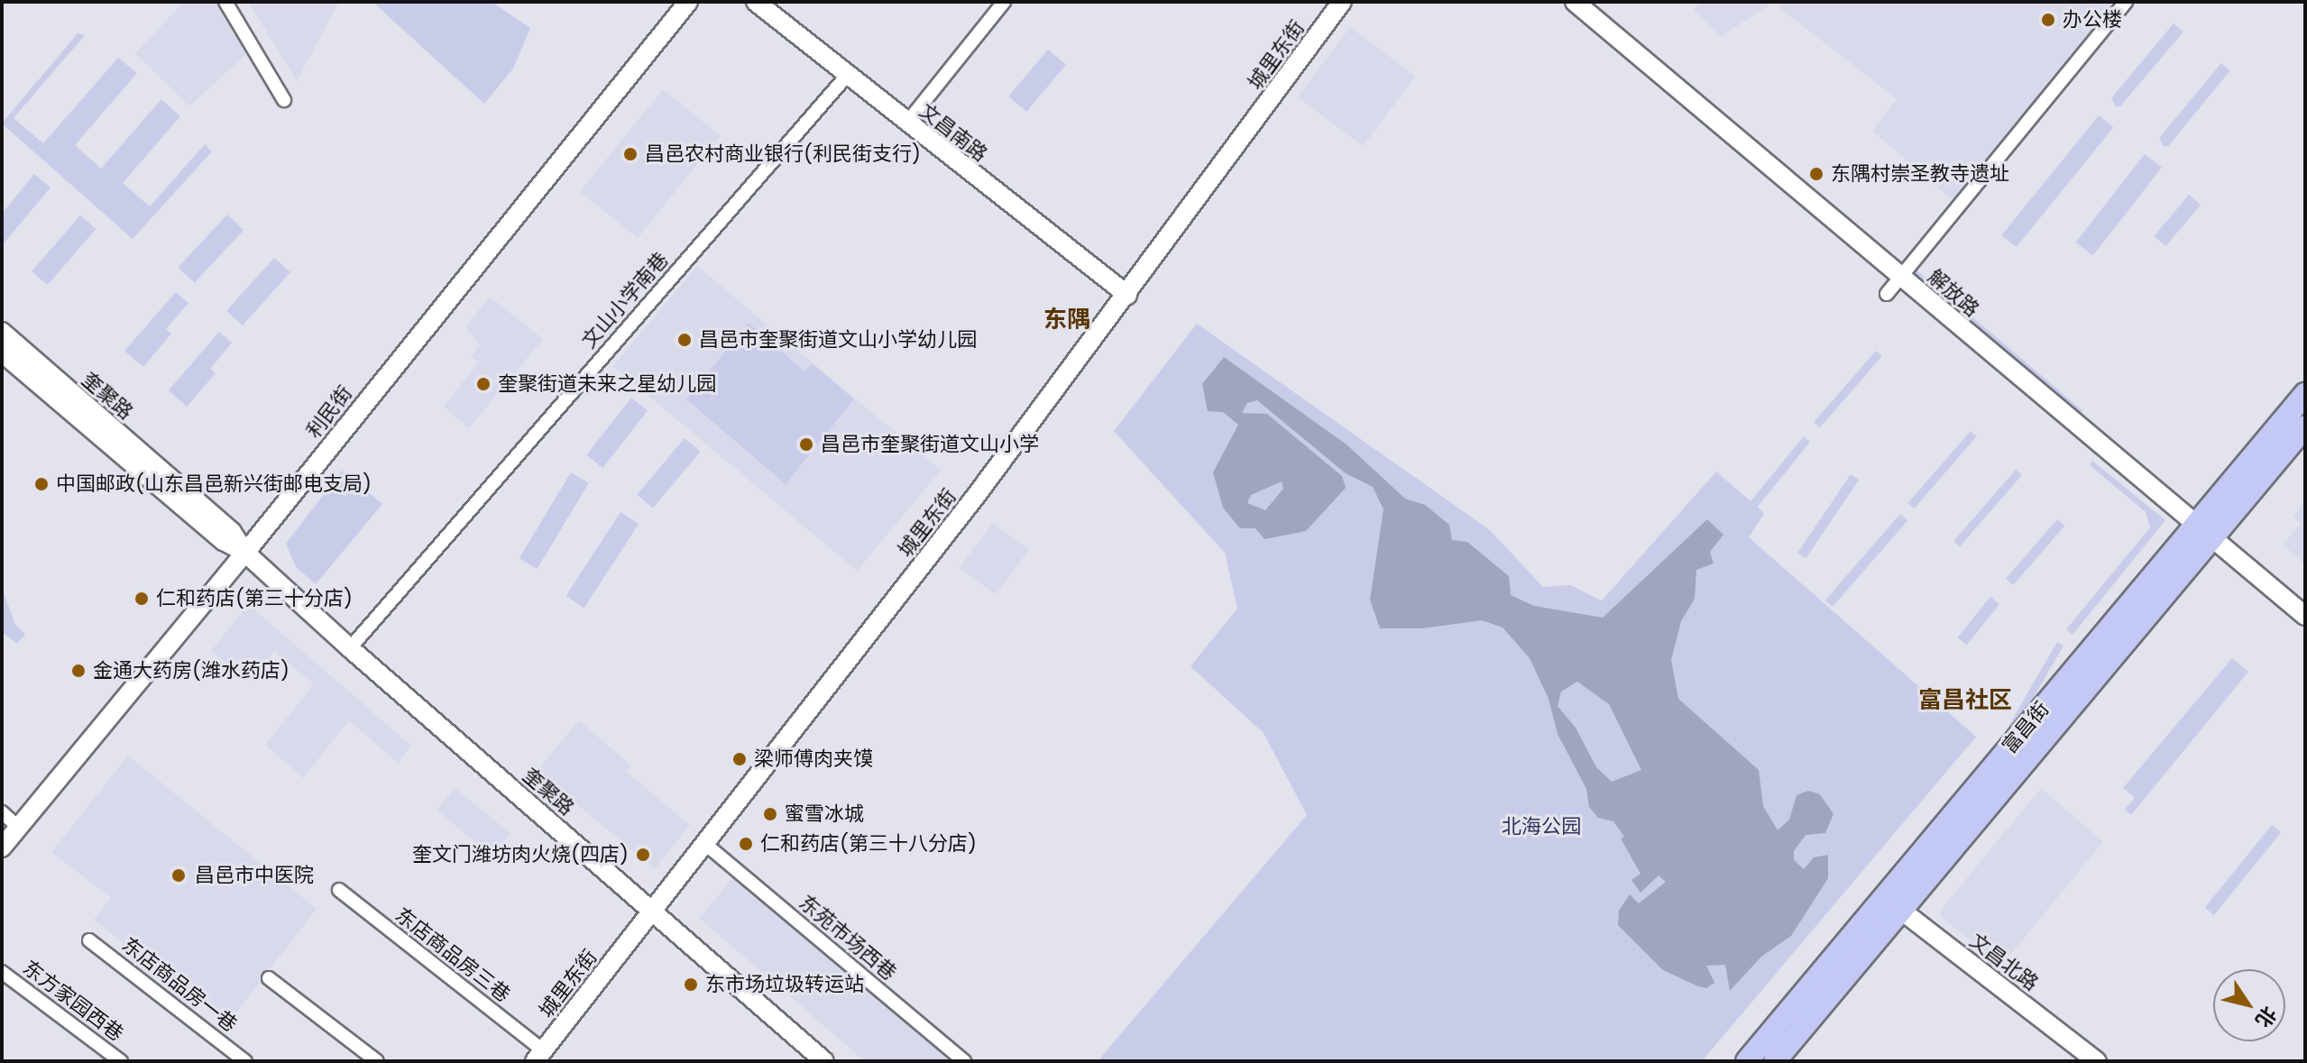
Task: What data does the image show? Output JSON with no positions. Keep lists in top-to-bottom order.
{
  "streets": {
    "main road": ["富昌街"],
    "street": [
      "城里东街",
      "文昌南路",
      "解放路",
      "文山小学南巷",
      "奎聚路",
      "利民街",
      "东苑市场西巷",
      "东店商品房三巷",
      "文昌北路",
      "东店商品房一巷",
      "东方家园西巷"
    ]
  },
  "crossings": [
    ["城里东街", "文昌南路"],
    ["城里东街", "奎聚路"],
    ["城里东街", "东苑市场西巷"],
    ["城里东街", "东店商品房三巷"],
    ["文昌南路", "文山小学南巷"],
    ["解放路", "富昌街"],
    ["文山小学南巷", "奎聚路"],
    ["奎聚路", "利民街"],
    ["富昌街", "文昌北路"]
  ],
  "districts": ["东隅", "富昌社区"],
  "parks": ["北海公园"],
  "places": [
    "办公楼",
    "昌邑农村商业银行(利民街支行)",
    "东隅村崇圣教寺遗址",
    "昌邑市奎聚街道文山小学幼儿园",
    "奎聚街道未来之星幼儿园",
    "昌邑市奎聚街道文山小学",
    "中国邮政(山东昌邑新兴街邮电支局)",
    "仁和药店(第三十分店)",
    "金通大药房(潍水药店)",
    "梁师傅肉夹馍",
    "蜜雪冰城",
    "仁和药店(第三十八分店)",
    "奎文门潍坊肉火烧(四店)",
    "昌邑市中医院",
    "东市场垃圾转运站"
  ],
  "north": "bottom right"
}
